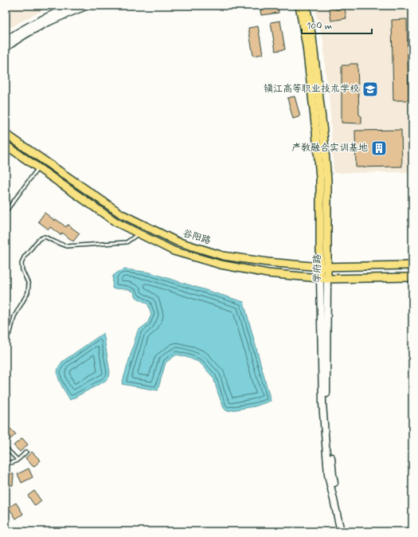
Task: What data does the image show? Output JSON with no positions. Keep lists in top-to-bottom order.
{
  "streets": {
    "main road": ["谷阳路", "学府路"]
  },
  "crossings": [
    ["谷阳路", "学府路"]
  ],
  "places": {
    "school or university": ["镇江高等职业技术学校"],
    "building": ["产教融合实训基地"]
  },
  "scale_bar": "100 m"
}
